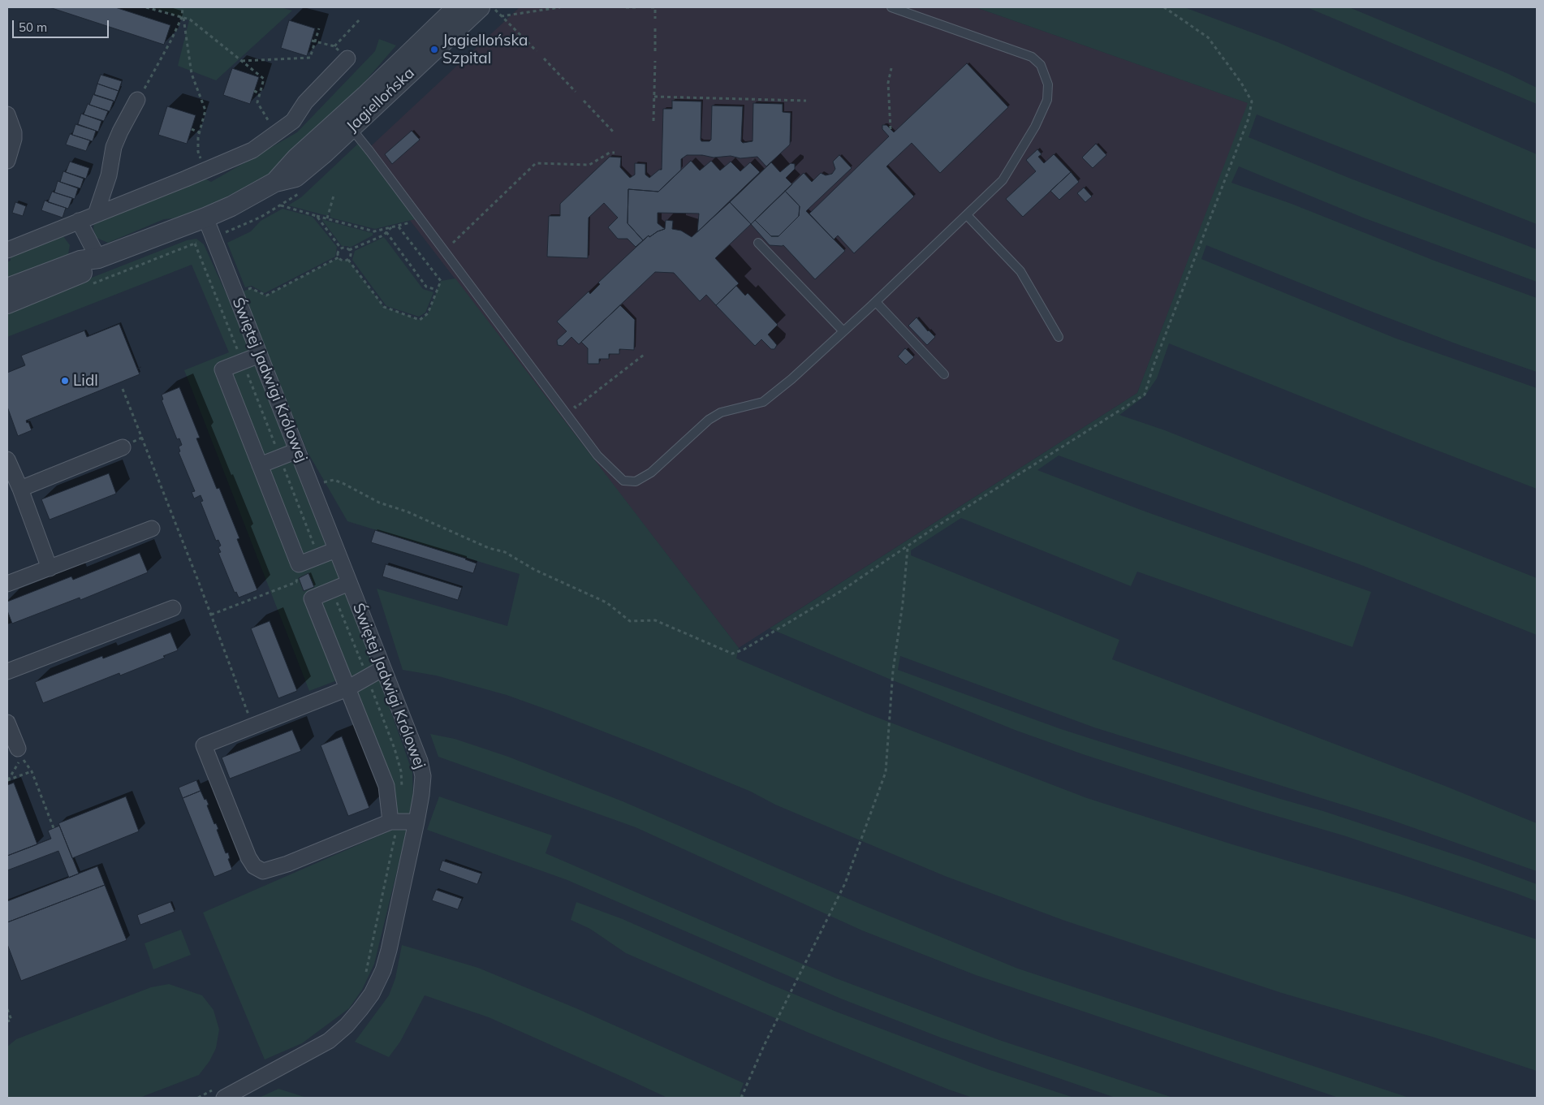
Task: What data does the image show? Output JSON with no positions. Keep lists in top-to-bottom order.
{
  "streets": {
    "street": ["Jagiellońska", "Świętej Jadwigi Królowej"]
  },
  "crossings": [
    ["Jagiellońska", "Świętej Jadwigi Królowej"]
  ],
  "places": ["Jagiellońska Szpital", "Lidl"],
  "scale_bar": "50 m"
}
